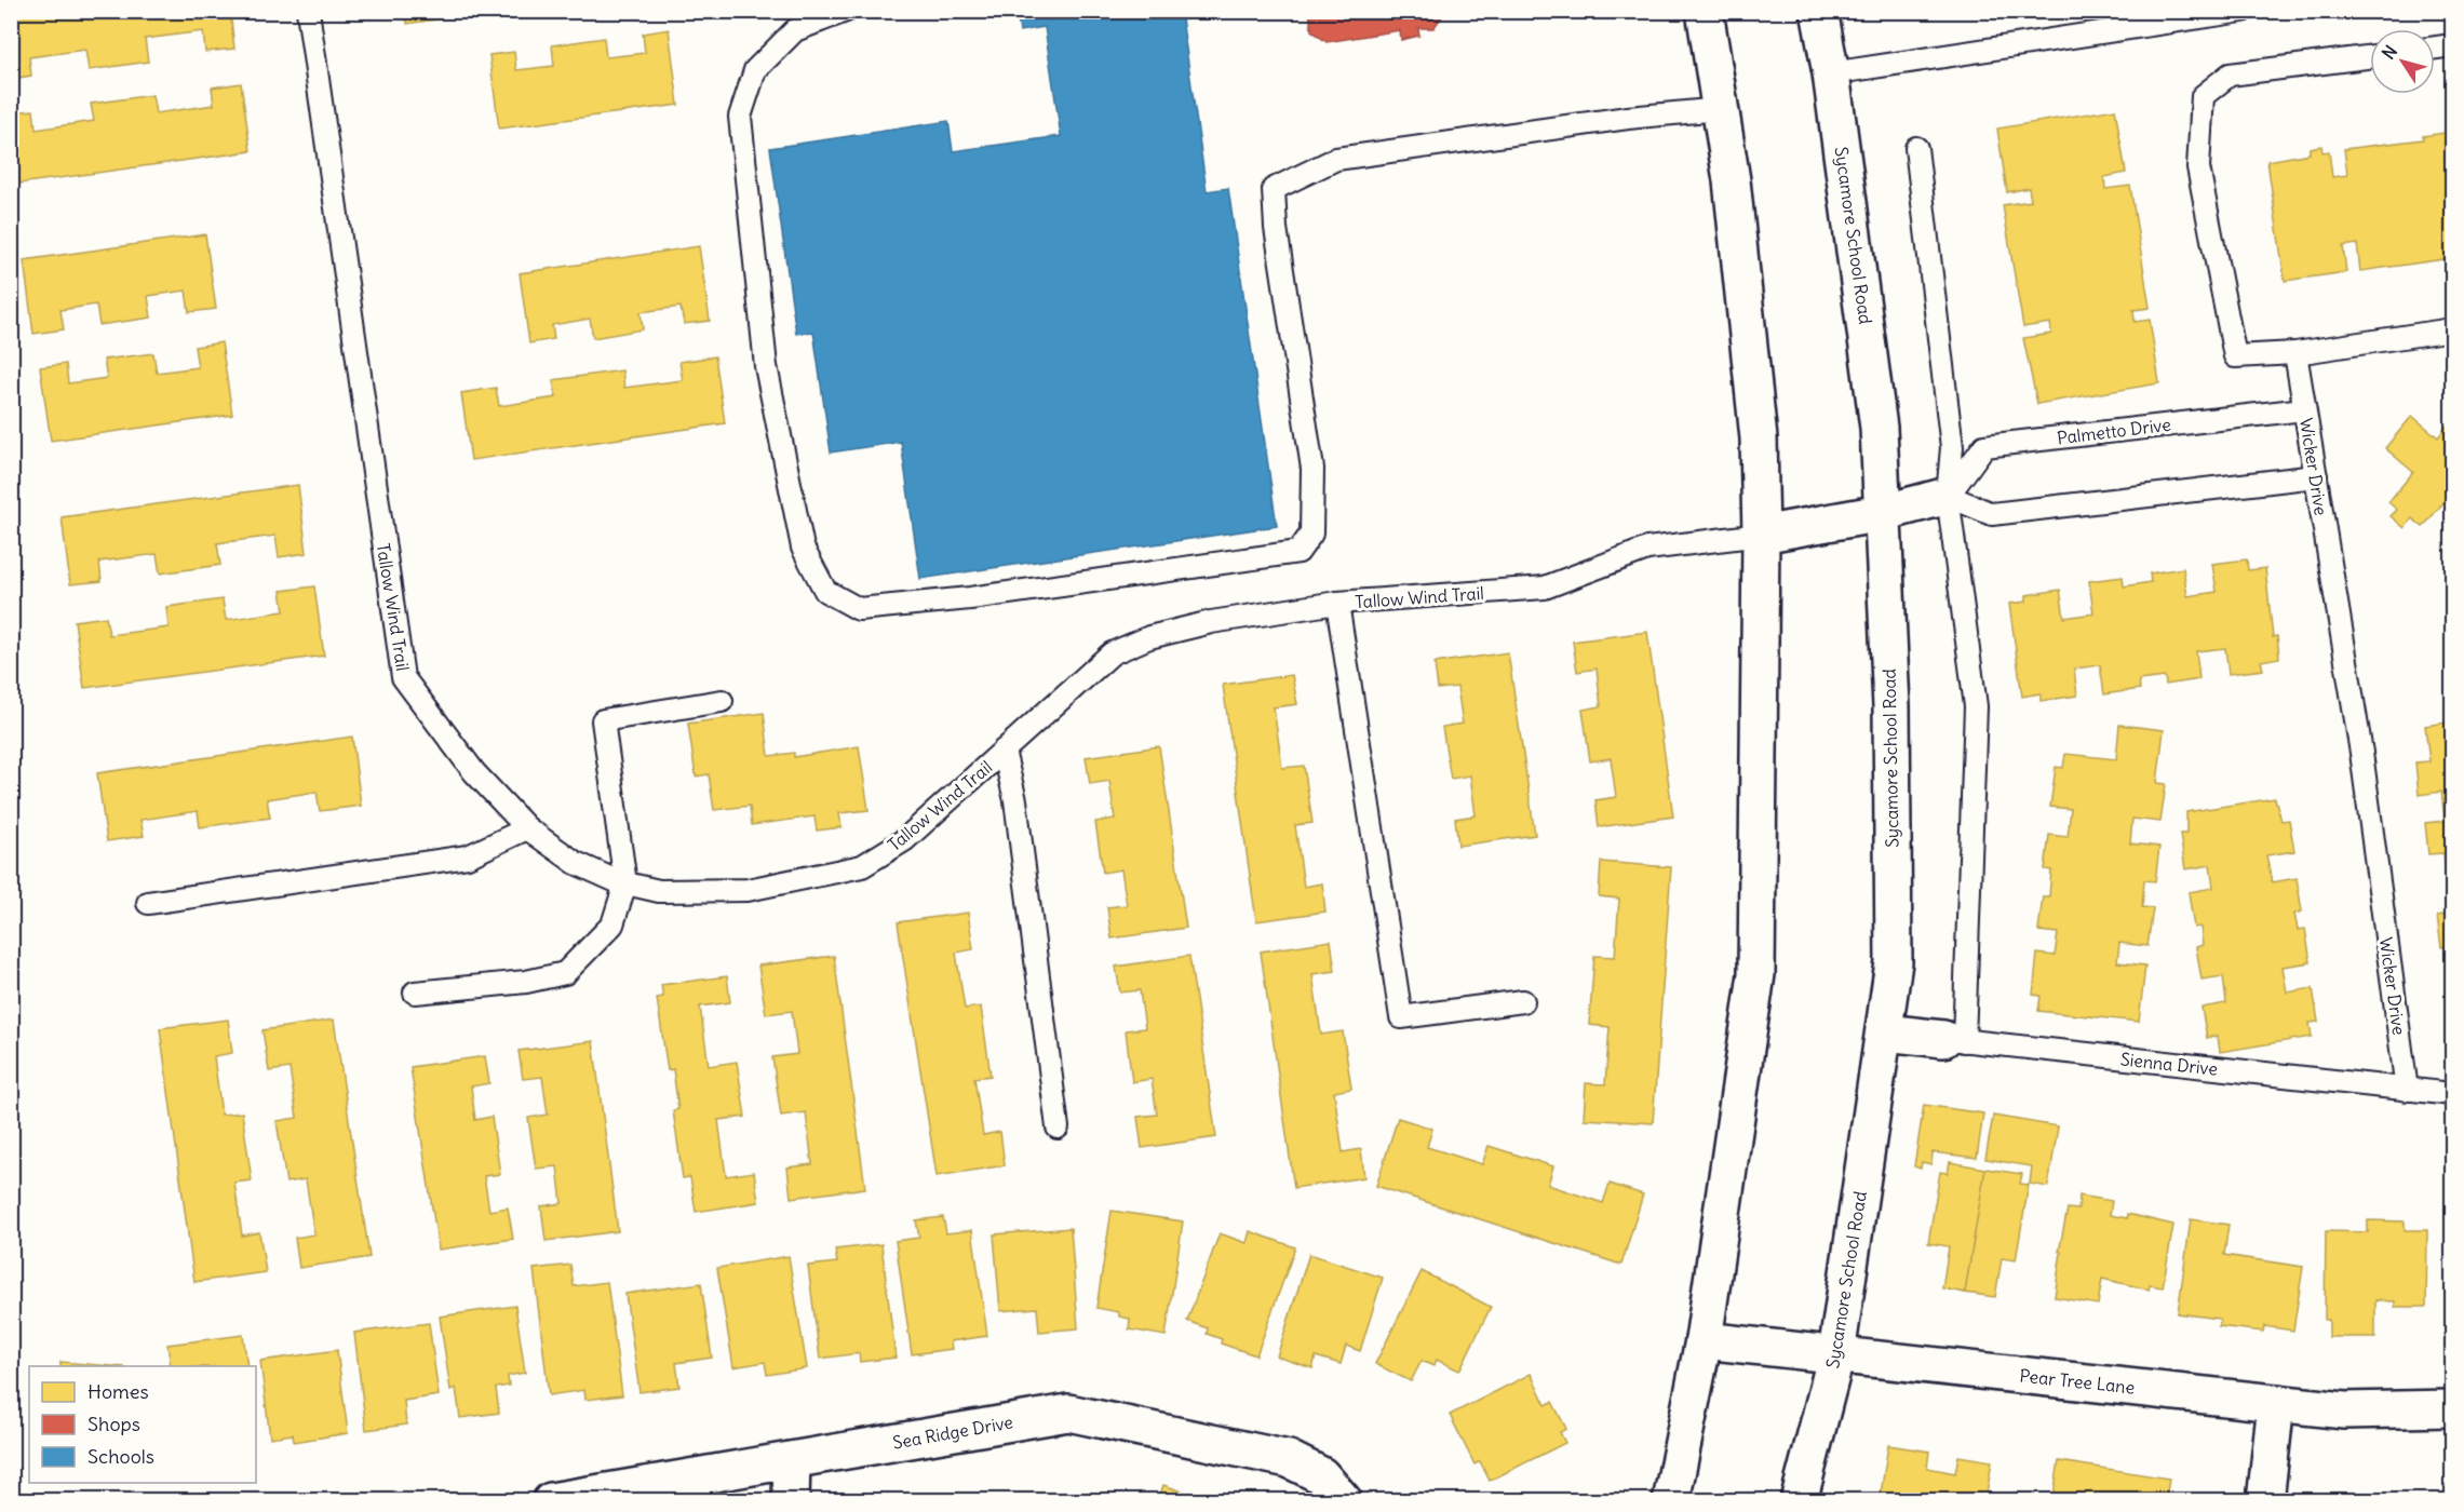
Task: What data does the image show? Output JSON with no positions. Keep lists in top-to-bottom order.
{
  "streets": {
    "main road": [
      "Sycamore School Road",
      "Sienna Drive",
      "Pear Tree Lane",
      "Sea Ridge Drive"
    ],
    "lane": ["Palmetto Drive", "Wicker Drive", "Tallow Wind Trail"]
  },
  "crossings": [
    ["Sycamore School Road", "Sienna Drive"],
    ["Sycamore School Road", "Pear Tree Lane"],
    ["Palmetto Drive", "Wicker Drive"],
    ["Wicker Drive", "Sienna Drive"]
  ],
  "legend": ["Homes", "Shops", "Schools"],
  "north": "top left"
}
